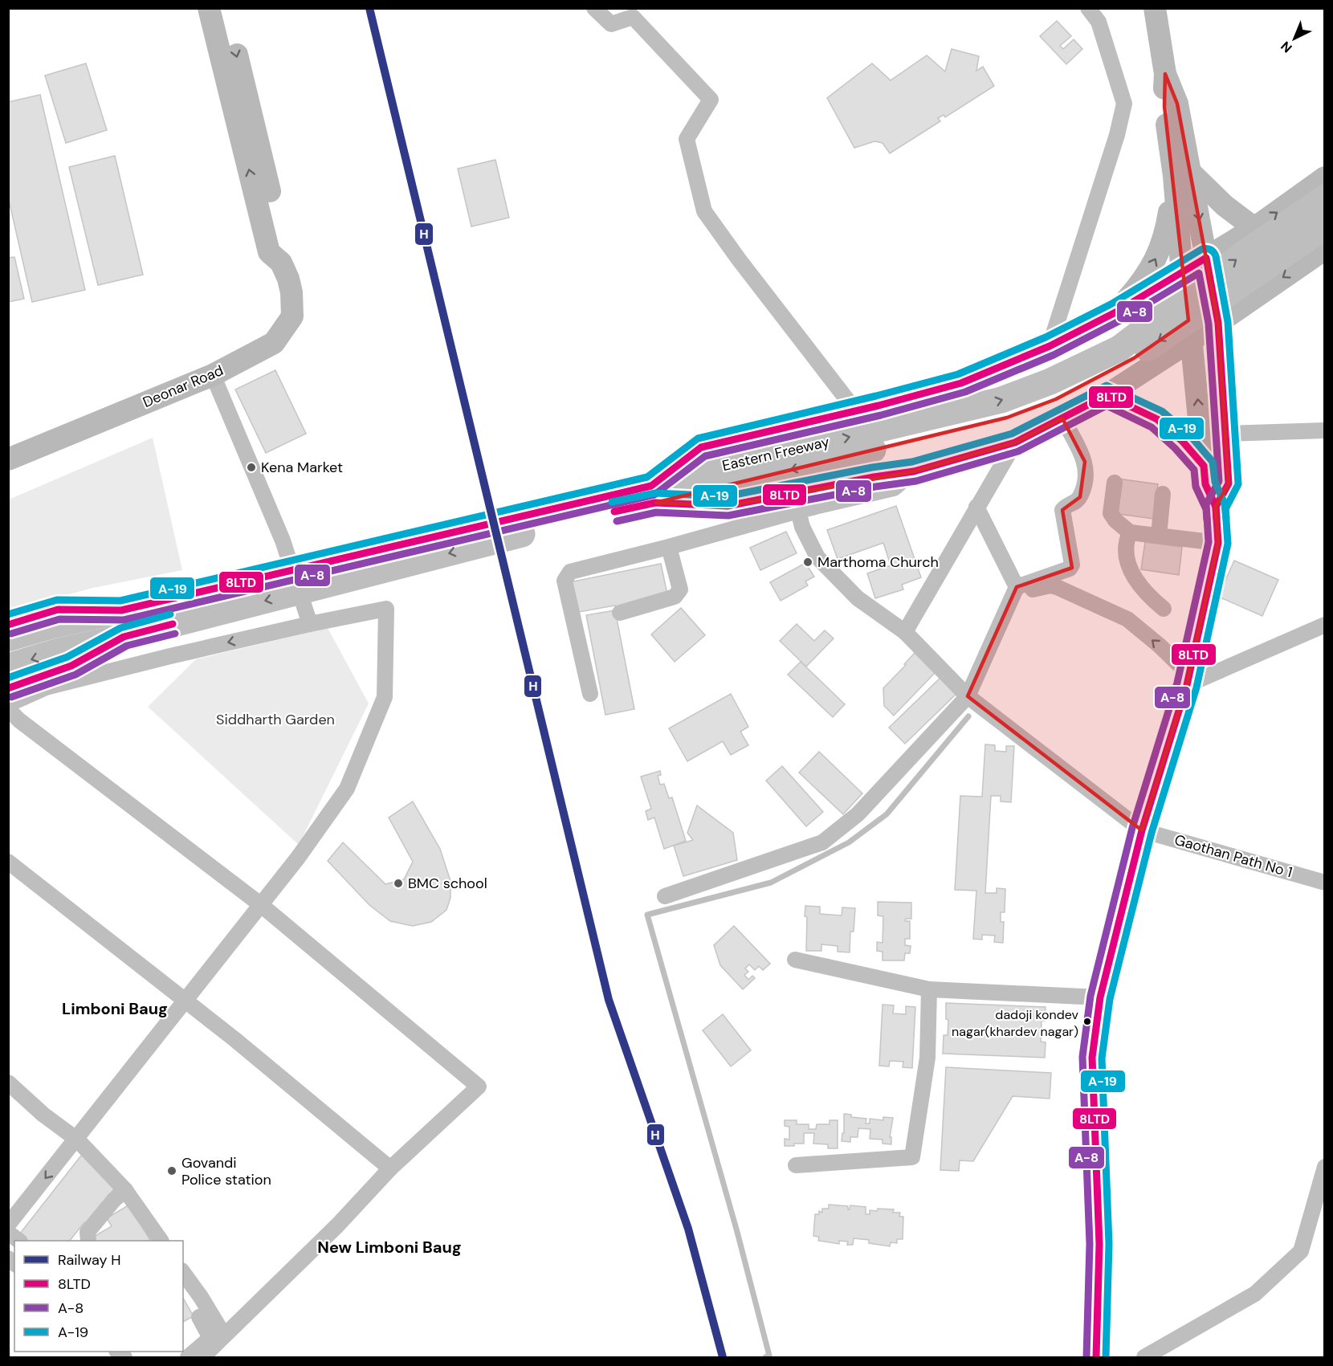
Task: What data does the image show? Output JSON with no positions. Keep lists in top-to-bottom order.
{
  "streets": {
    "highway": ["Eastern Freeway"],
    "main road": ["Deonar Road"],
    "street": ["Gaothan Path No 1"]
  },
  "districts": ["Limboni Baug", "New Limboni Baug"],
  "parks": ["Siddharth Garden"],
  "places": [
    "Kena Market",
    "Marthoma Church",
    "BMC school",
    "dadoji kondev nagar(khardev nagar)",
    "Govandi Police station"
  ],
  "lines": [
    "rail line H",
    "transit line A-19",
    "transit line 8LTD",
    "transit line A-8"
  ],
  "legend": [
    "Railway H",
    "8LTD",
    "A-8",
    "A-19"
  ],
  "north": "bottom left"
}
